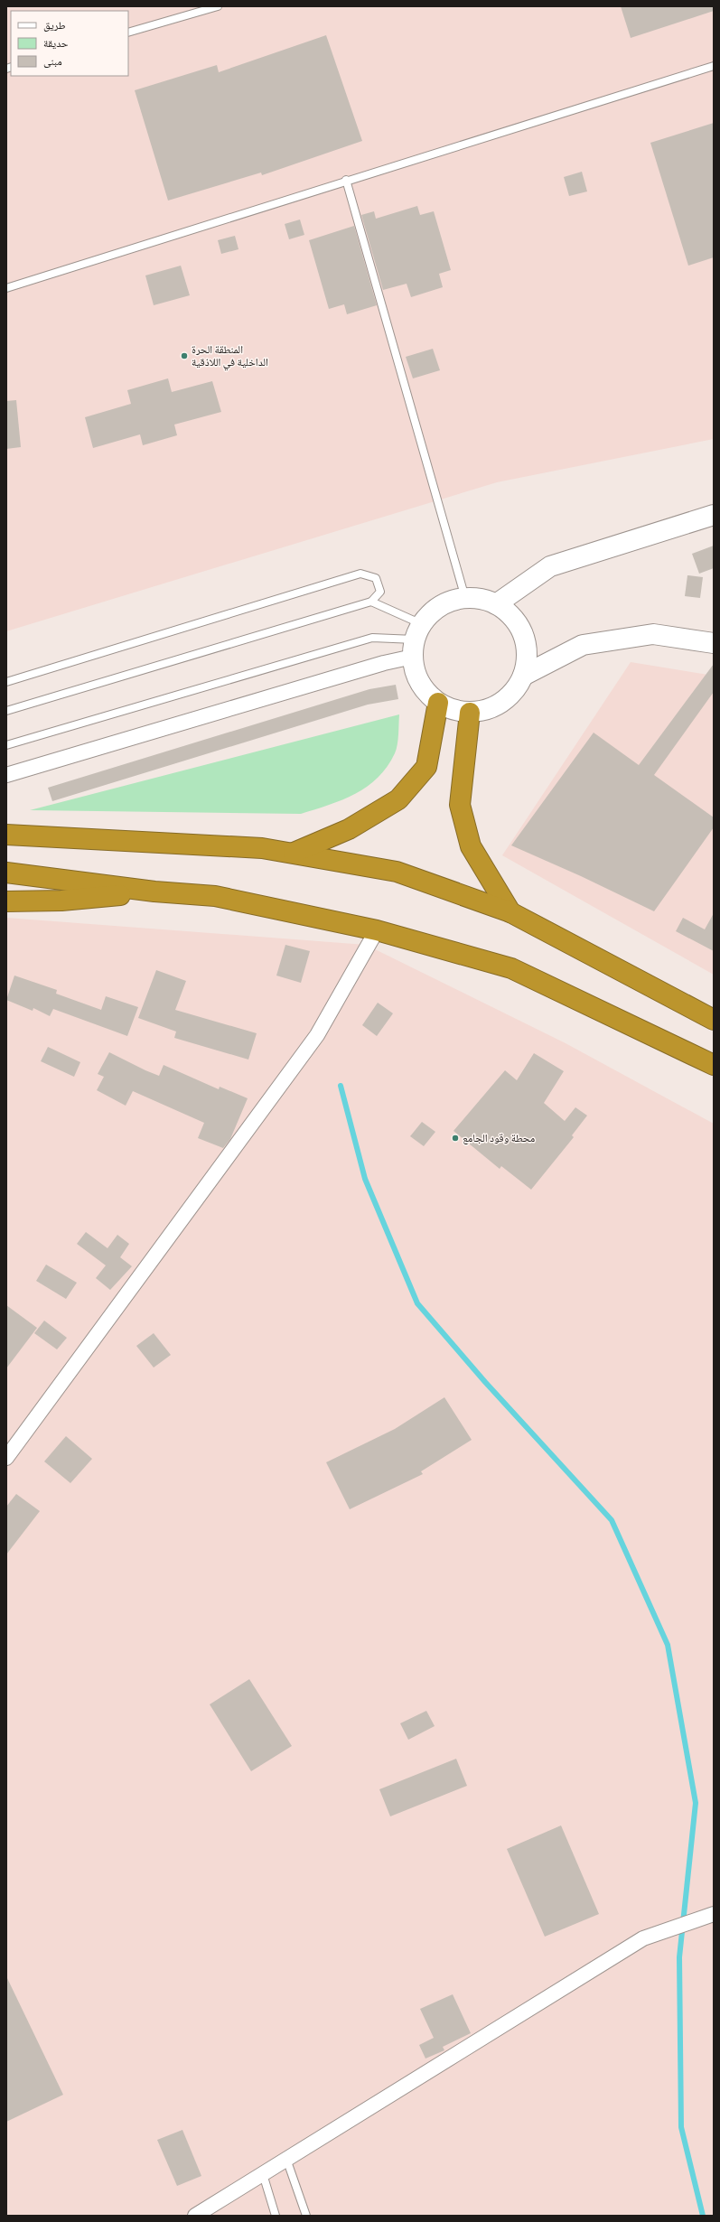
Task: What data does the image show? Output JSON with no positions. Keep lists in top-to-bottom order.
{
  "places": ["المنطقة الحرة الداخلية في اللاذقية", "محطة وقود الجامع"],
  "legend": ["طريق", "حديقة", "مبنى"]
}
